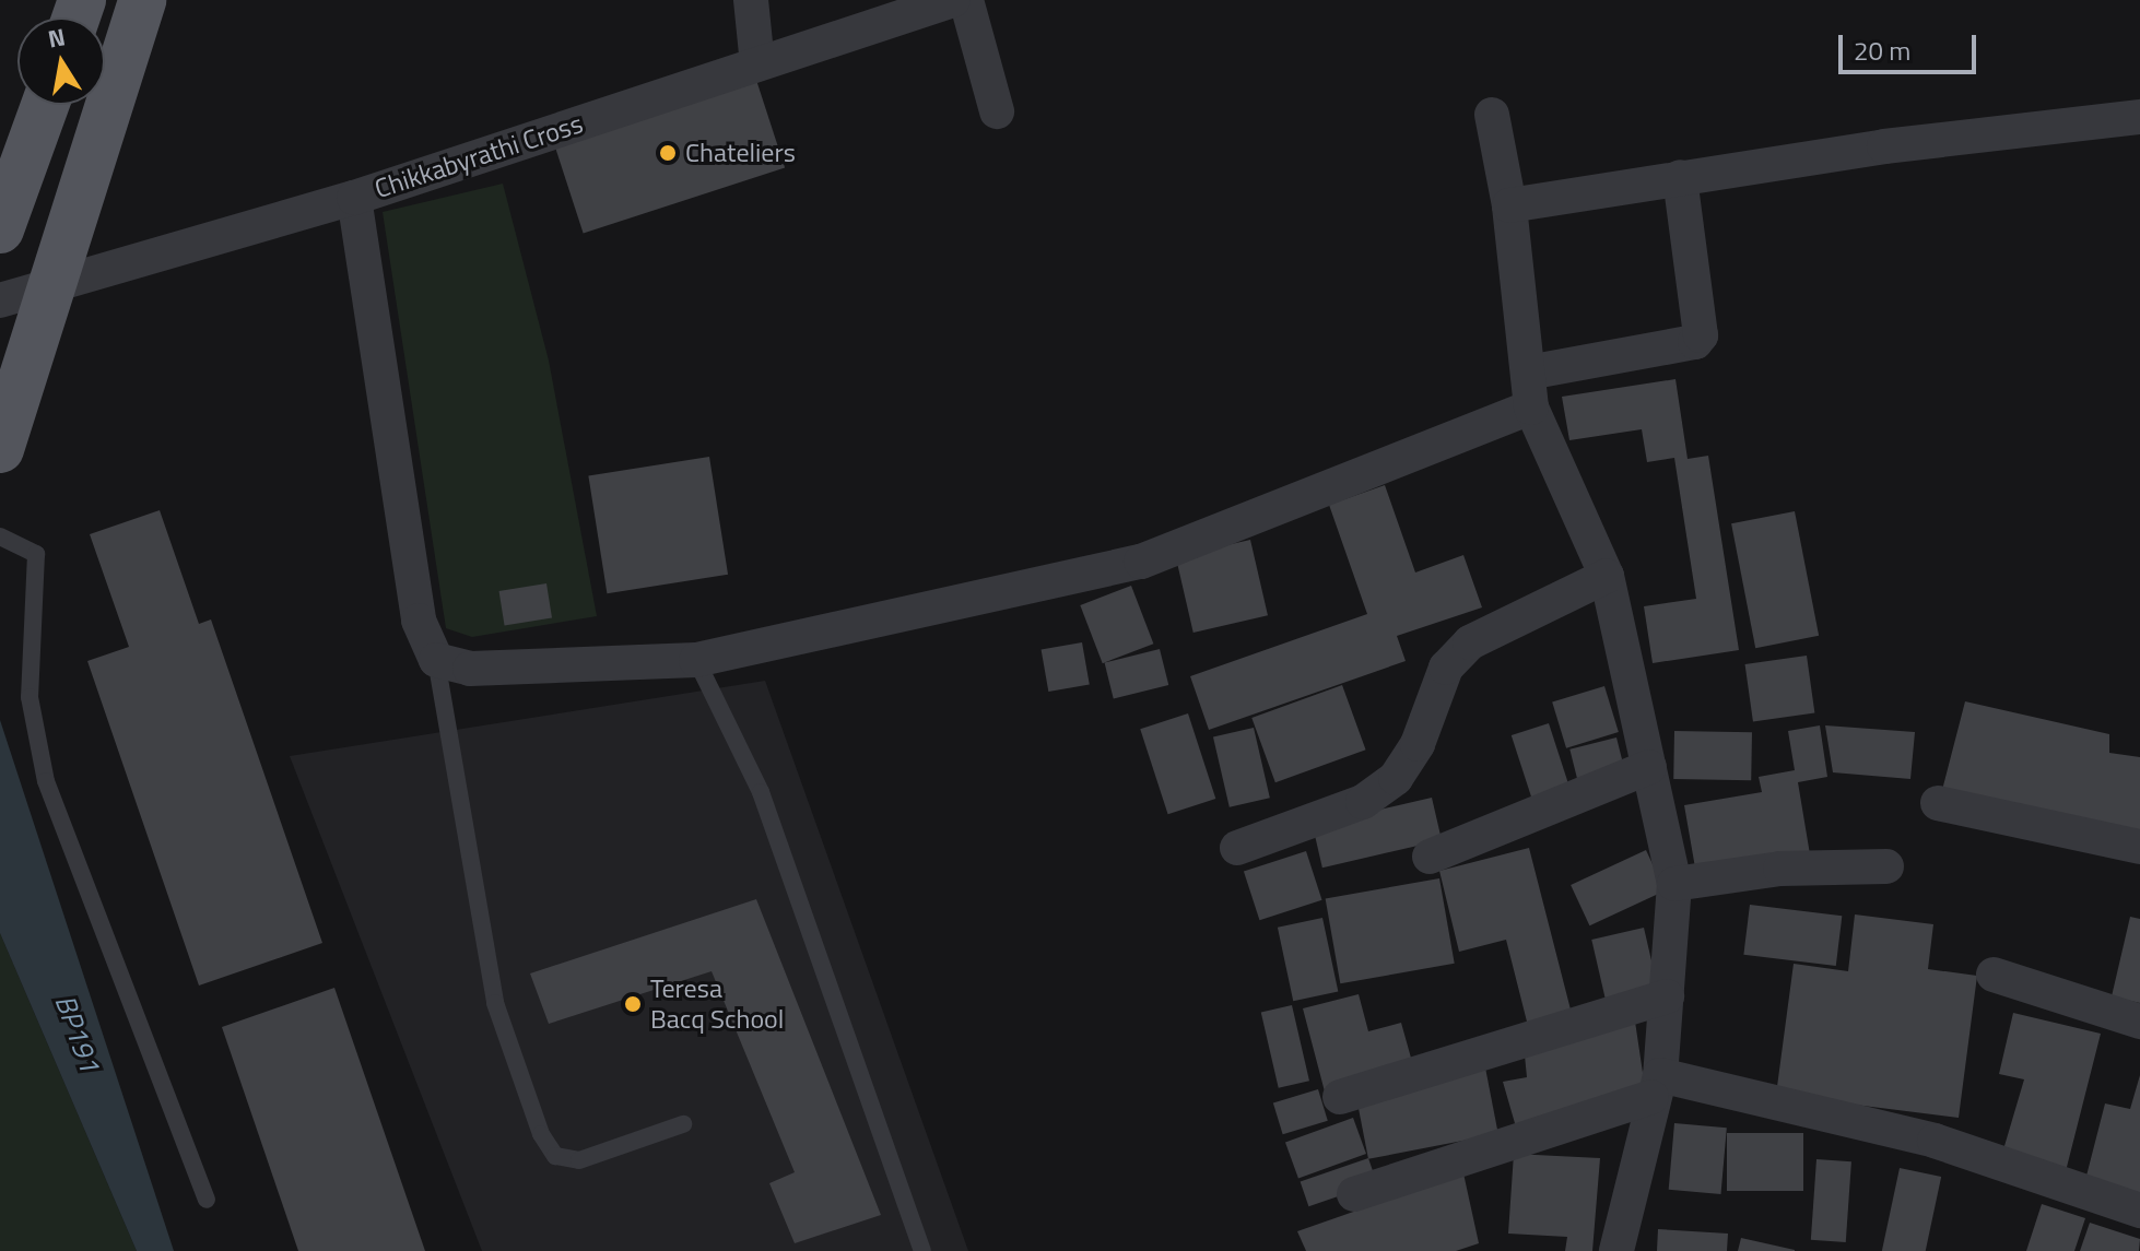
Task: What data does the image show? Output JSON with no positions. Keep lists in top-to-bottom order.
{
  "streets": {
    "street": ["Chikkabyrathi Cross"]
  },
  "water": ["BP191"],
  "places": ["Chateliers", "Teresa Bacq School"],
  "scale_bar": "20 m",
  "north": "top"
}
